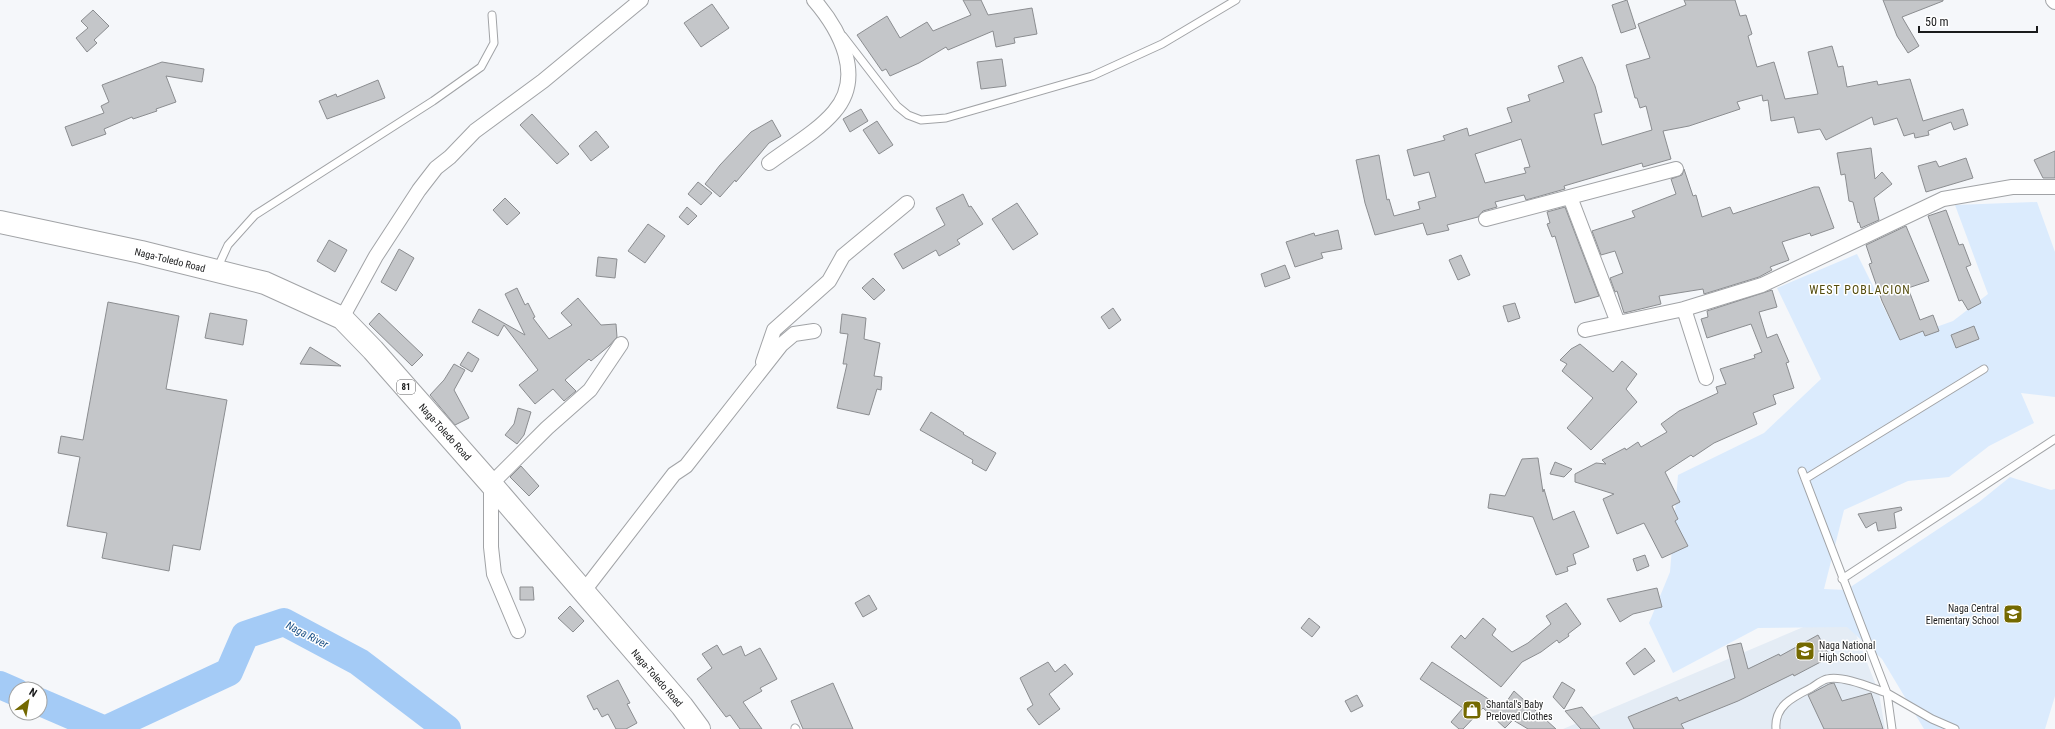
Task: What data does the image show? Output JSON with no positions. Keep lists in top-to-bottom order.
{
  "streets": {
    "highway": ["Naga-Toledo Road", "81"]
  },
  "districts": ["WEST POBLACION"],
  "water": ["Naga River"],
  "places": {
    "school or university": ["Naga Central Elementary School", "Naga National High School"],
    "shop": ["Shantal's Baby Preloved Clothes"]
  },
  "scale_bar": "50 m",
  "north": "top right"
}
